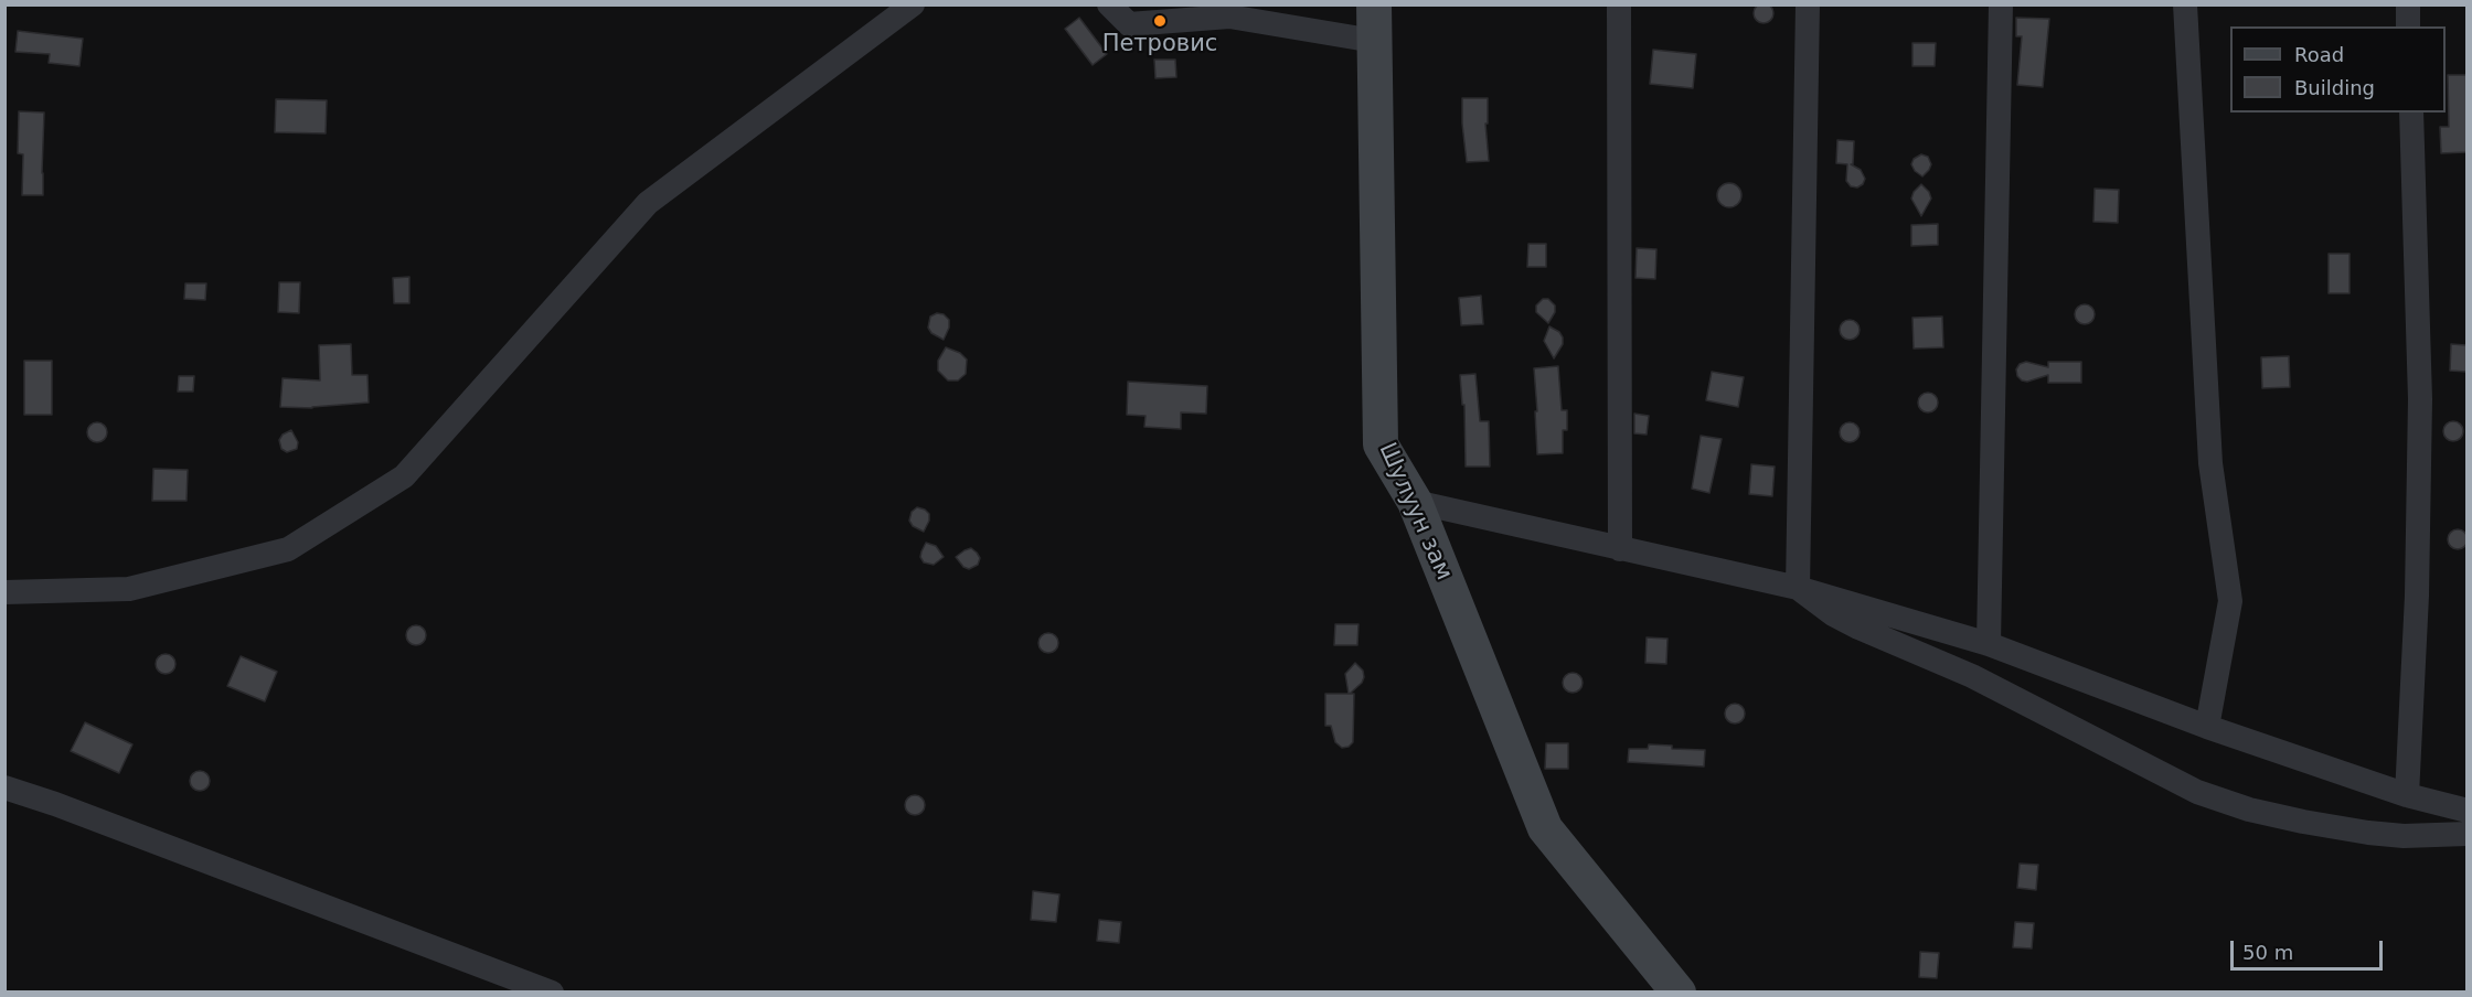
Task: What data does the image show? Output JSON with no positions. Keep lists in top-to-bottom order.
{
  "streets": {
    "street": ["Шулуун зам"]
  },
  "places": ["Петровис"],
  "legend": ["Road", "Building"],
  "scale_bar": "50 m"
}
